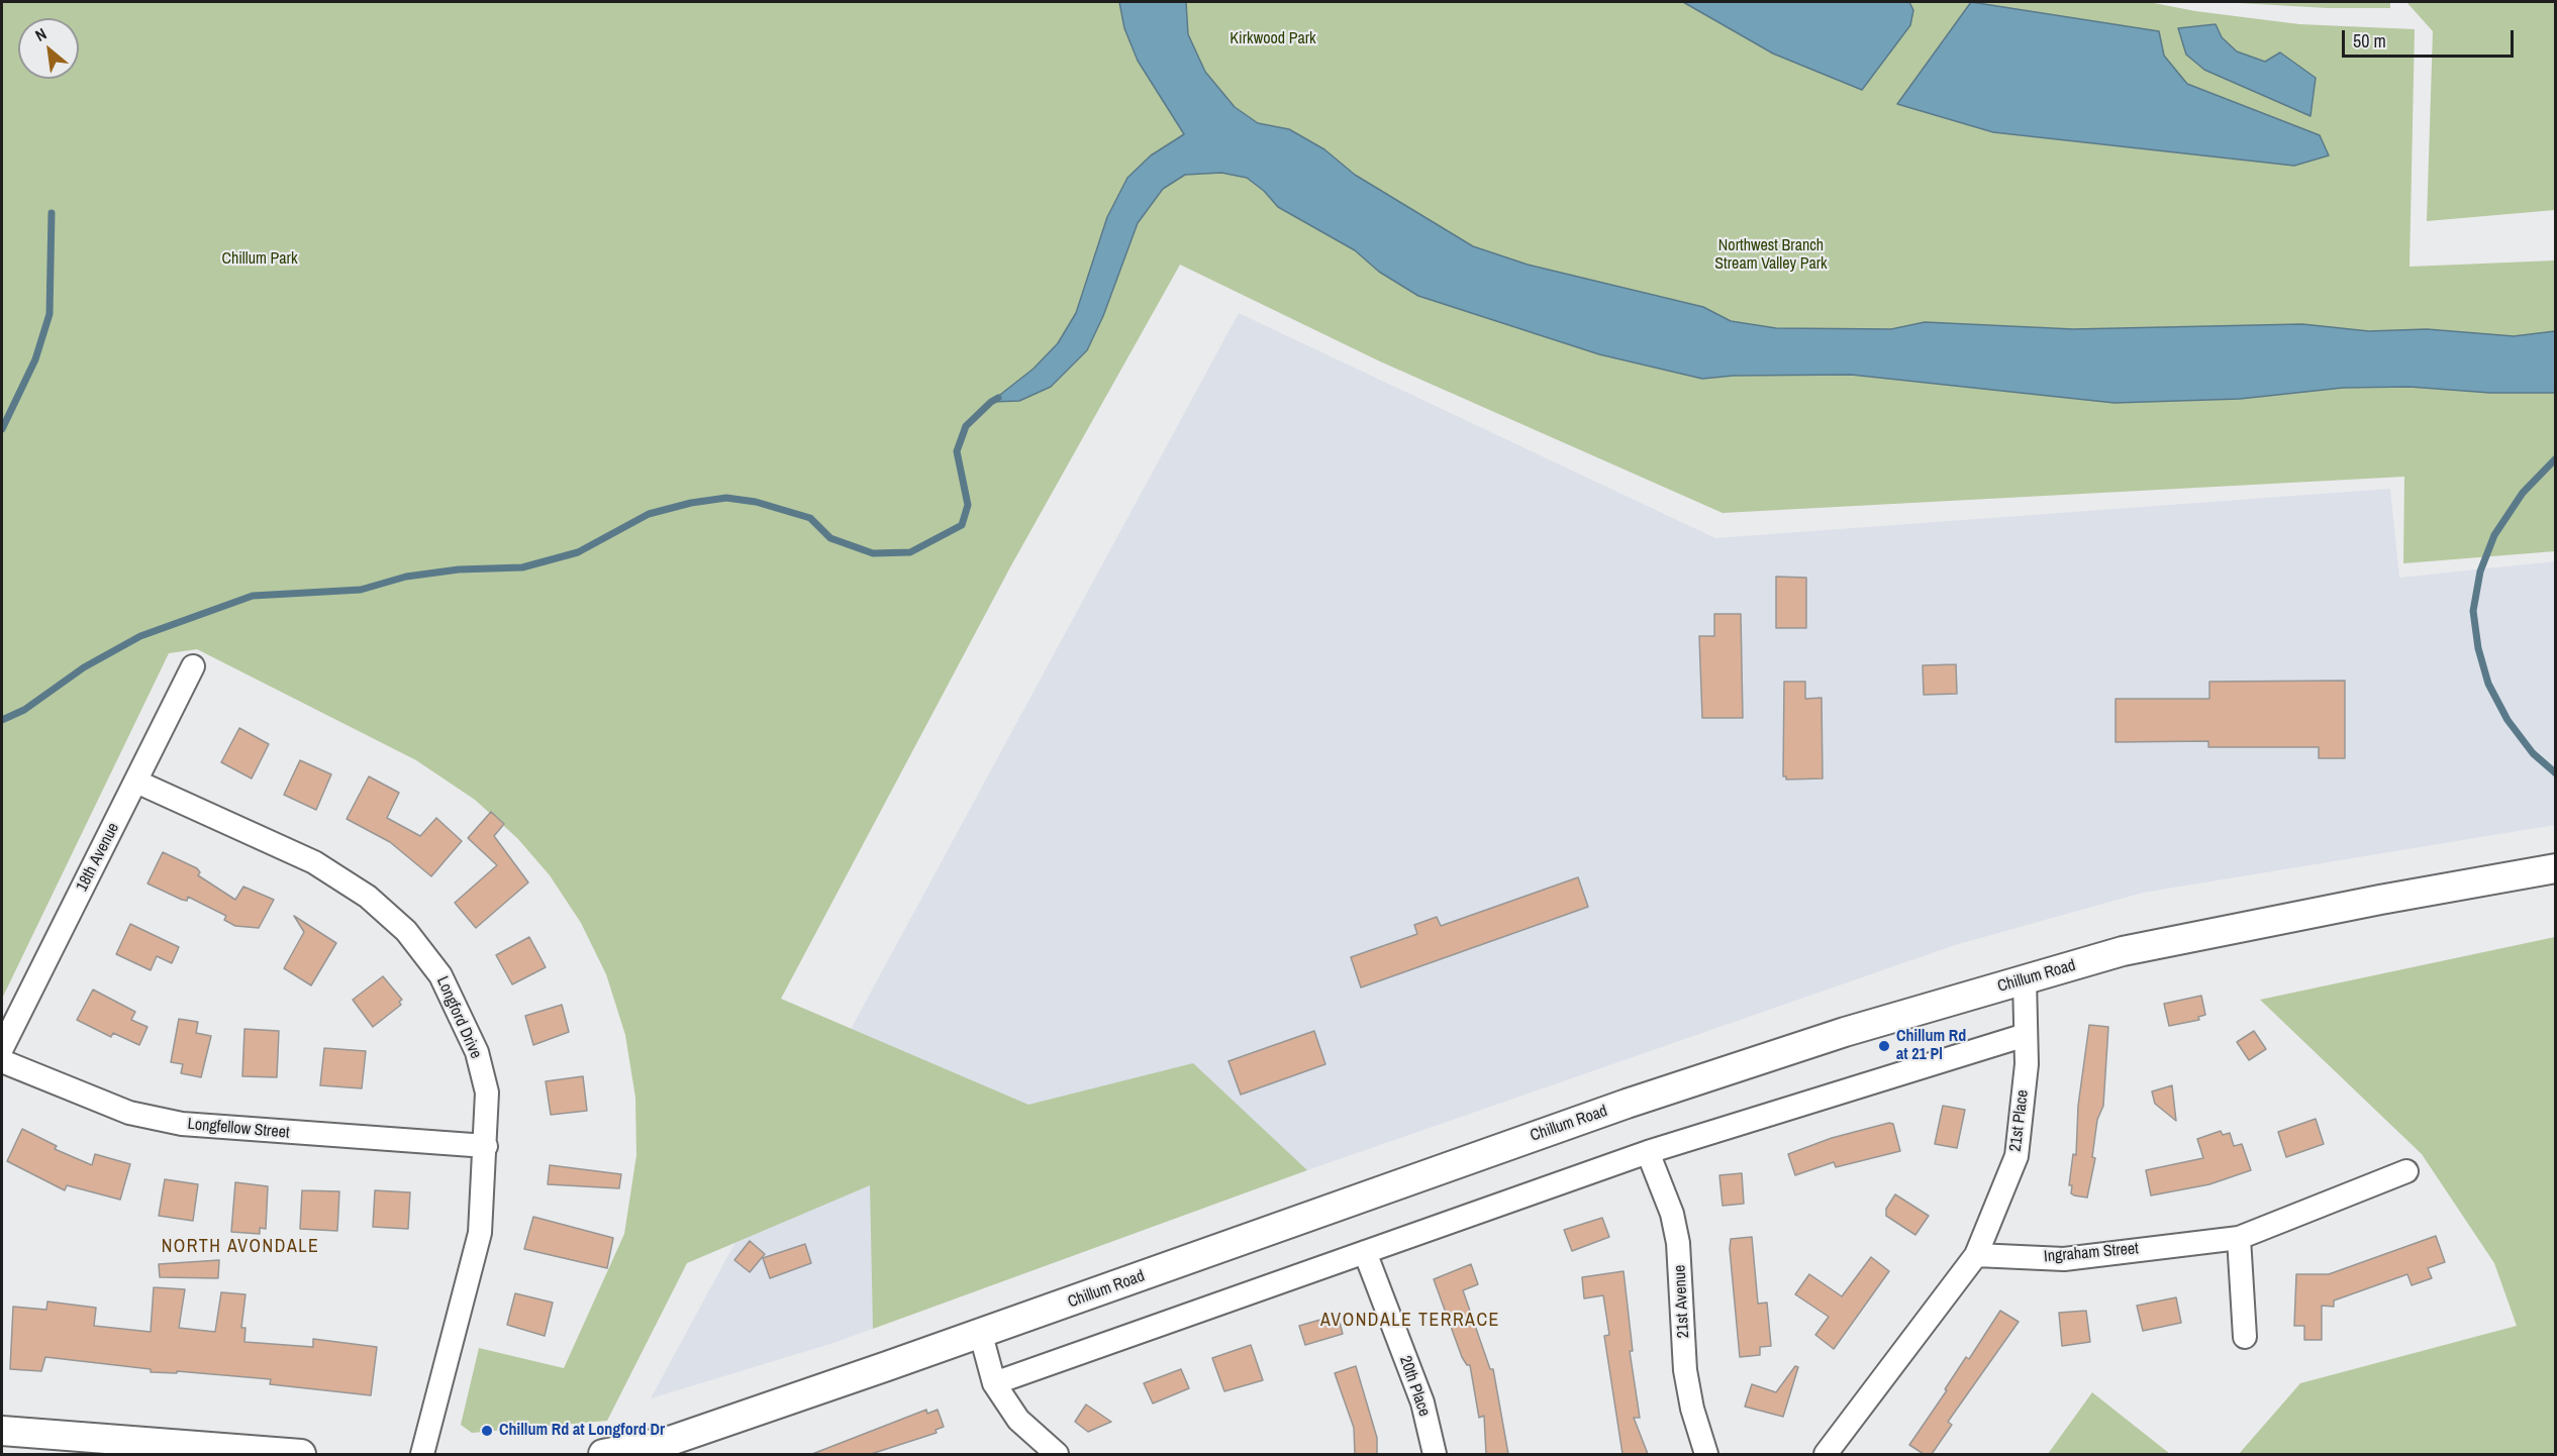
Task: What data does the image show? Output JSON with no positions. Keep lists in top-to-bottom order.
{
  "streets": {
    "main road": ["Chillum Road"],
    "street": [
      "18th Avenue",
      "Longford Drive",
      "21st Place",
      "Longfellow Street",
      "Ingraham Street",
      "21st Avenue",
      "20th Place"
    ]
  },
  "crossings": [
    ["18th Avenue", "Longford Drive"],
    ["Chillum Road", "21st Place"],
    ["Longford Drive", "Longfellow Street"],
    ["21st Place", "Ingraham Street"]
  ],
  "districts": ["NORTH AVONDALE", "AVONDALE TERRACE"],
  "parks": ["Kirkwood Park", "Northwest Branch Stream Valley Park", "Chillum Park"],
  "places": ["Chillum Rd at 21 Pl", "Chillum Rd at Longford Dr"],
  "scale_bar": "50 m",
  "north": "top left"
}
